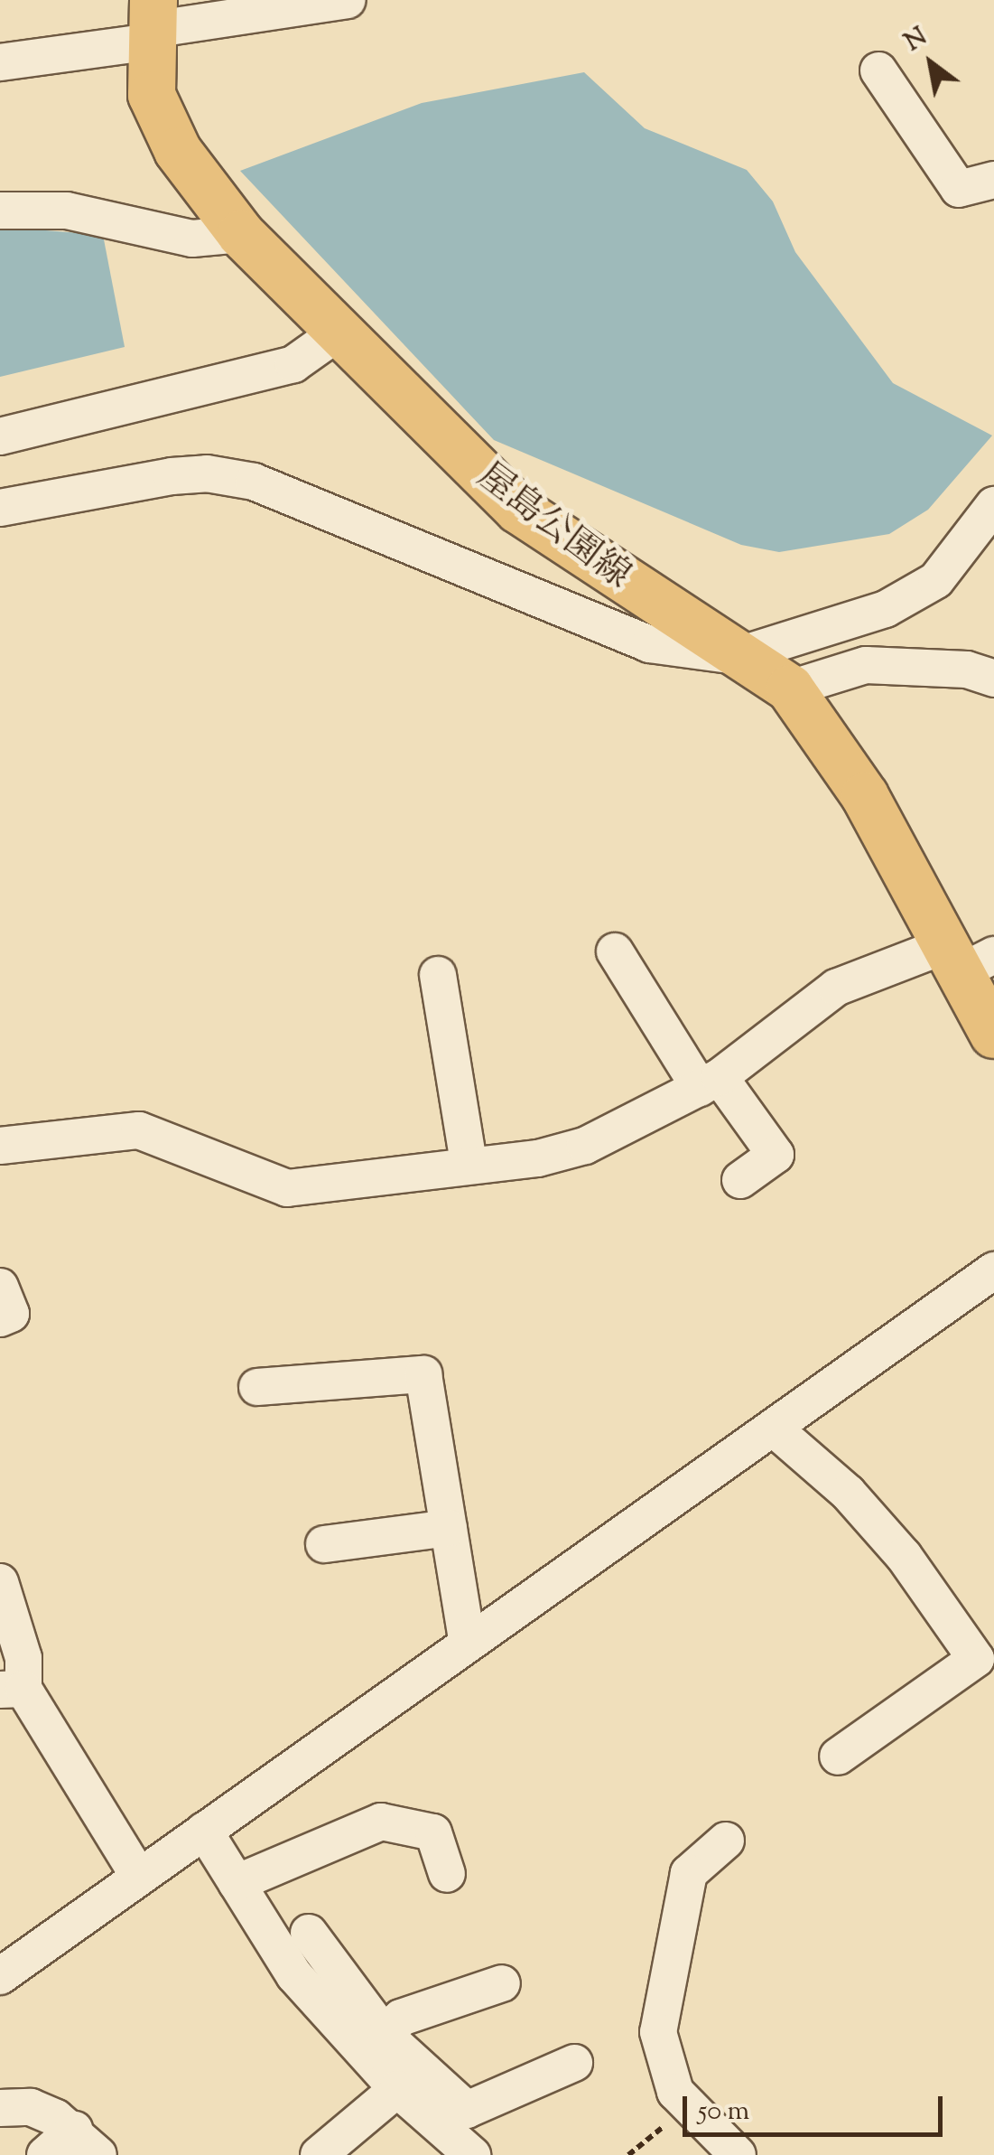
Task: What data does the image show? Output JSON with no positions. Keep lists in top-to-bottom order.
{
  "streets": {
    "main road": ["屋島公園線"]
  },
  "scale_bar": "50 m",
  "north": "top left"
}
